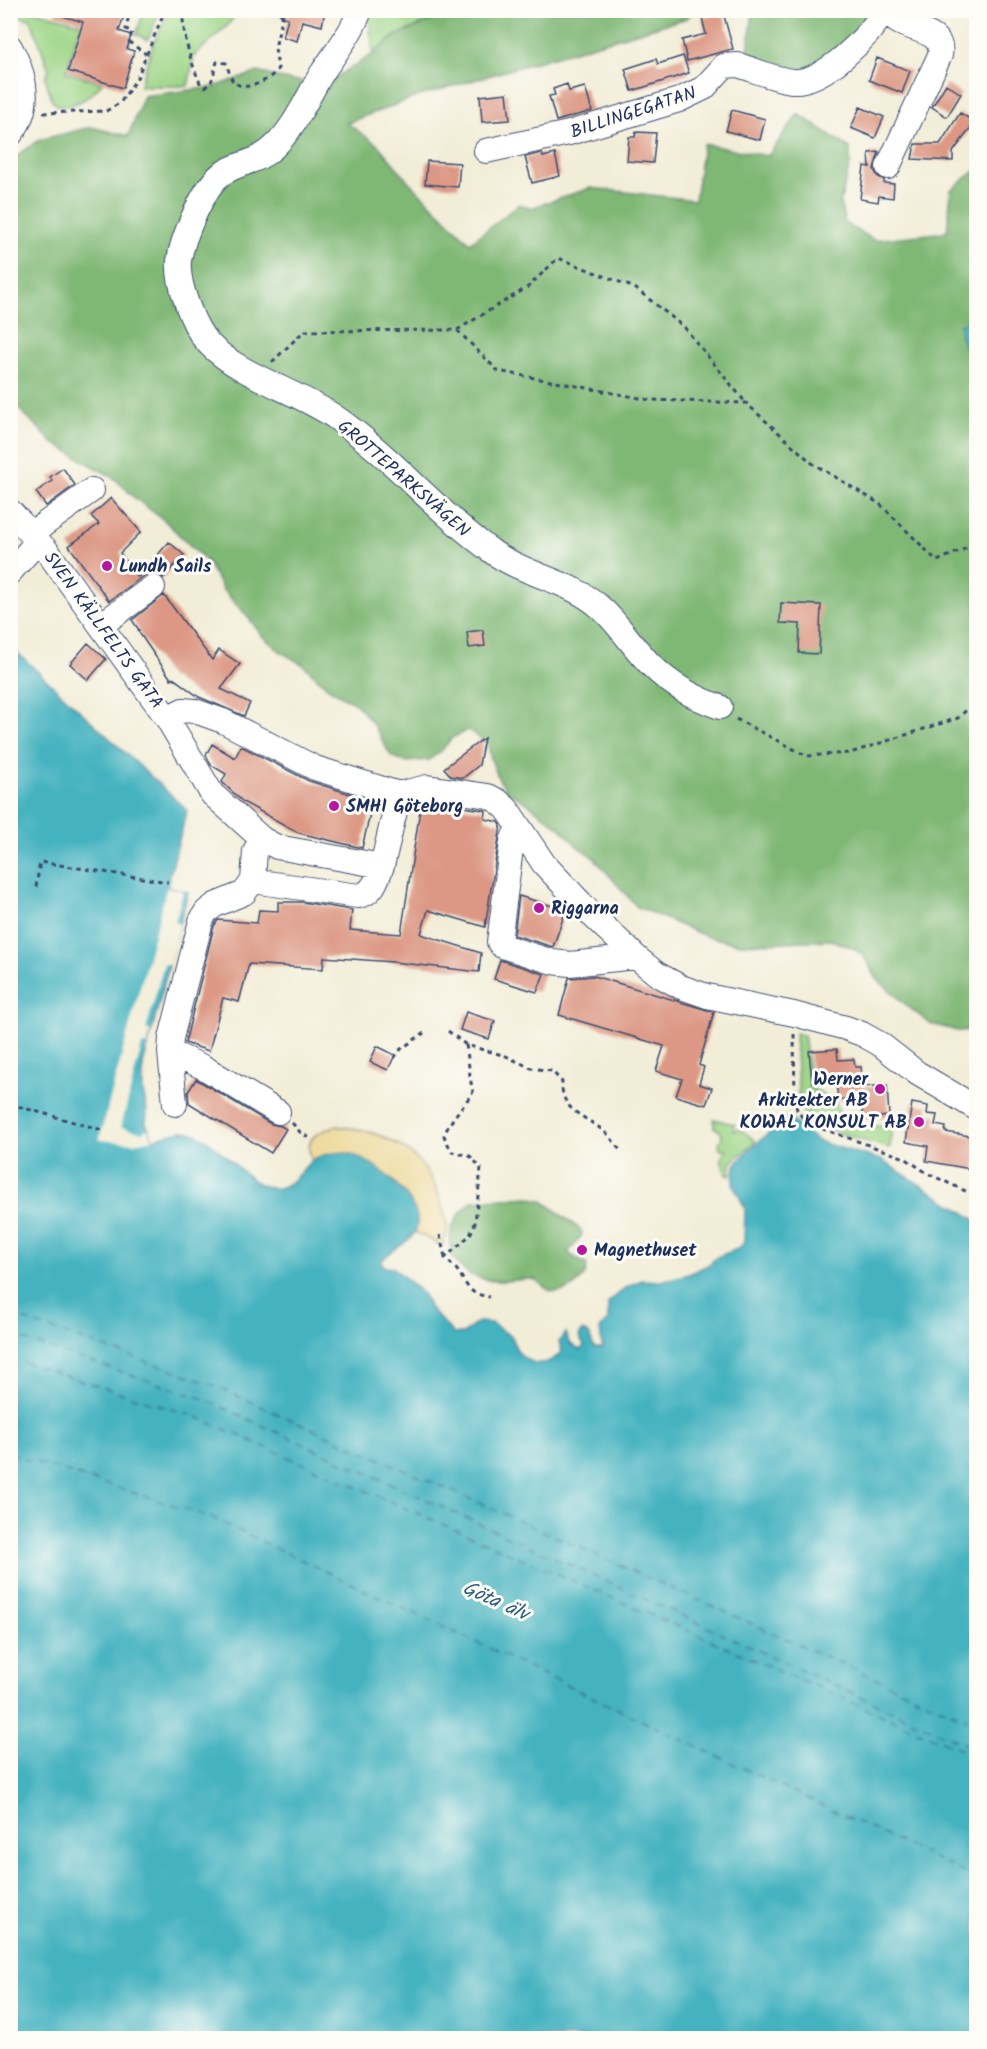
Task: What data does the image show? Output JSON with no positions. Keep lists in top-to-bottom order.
{
  "streets": {
    "street": ["BILLINGEGATAN", "GROTTEPARKSVÄGEN", "SVEN KÄLLFELTS GATA"]
  },
  "water": ["Göta älv"],
  "places": [
    "Lundh Sails",
    "SMHI Göteborg",
    "Riggarna",
    "Werner Arkitekter AB",
    "KOWAL KONSULT AB",
    "Magnethuset"
  ]
}
